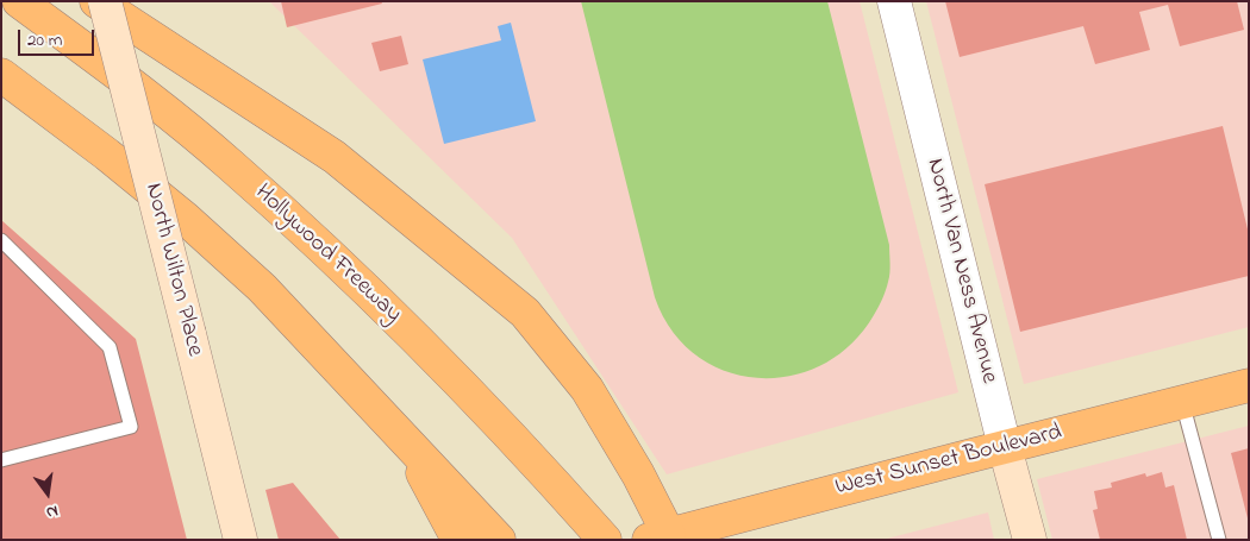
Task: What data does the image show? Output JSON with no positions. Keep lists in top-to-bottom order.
{
  "streets": {
    "main road": [
      "Hollywood Freeway",
      "North Wilton Place",
      "North Van Ness Avenue",
      "West Sunset Boulevard"
    ]
  },
  "crossings": [
    ["North Van Ness Avenue", "West Sunset Boulevard"]
  ],
  "scale_bar": "20 m",
  "north": "bottom"
}
